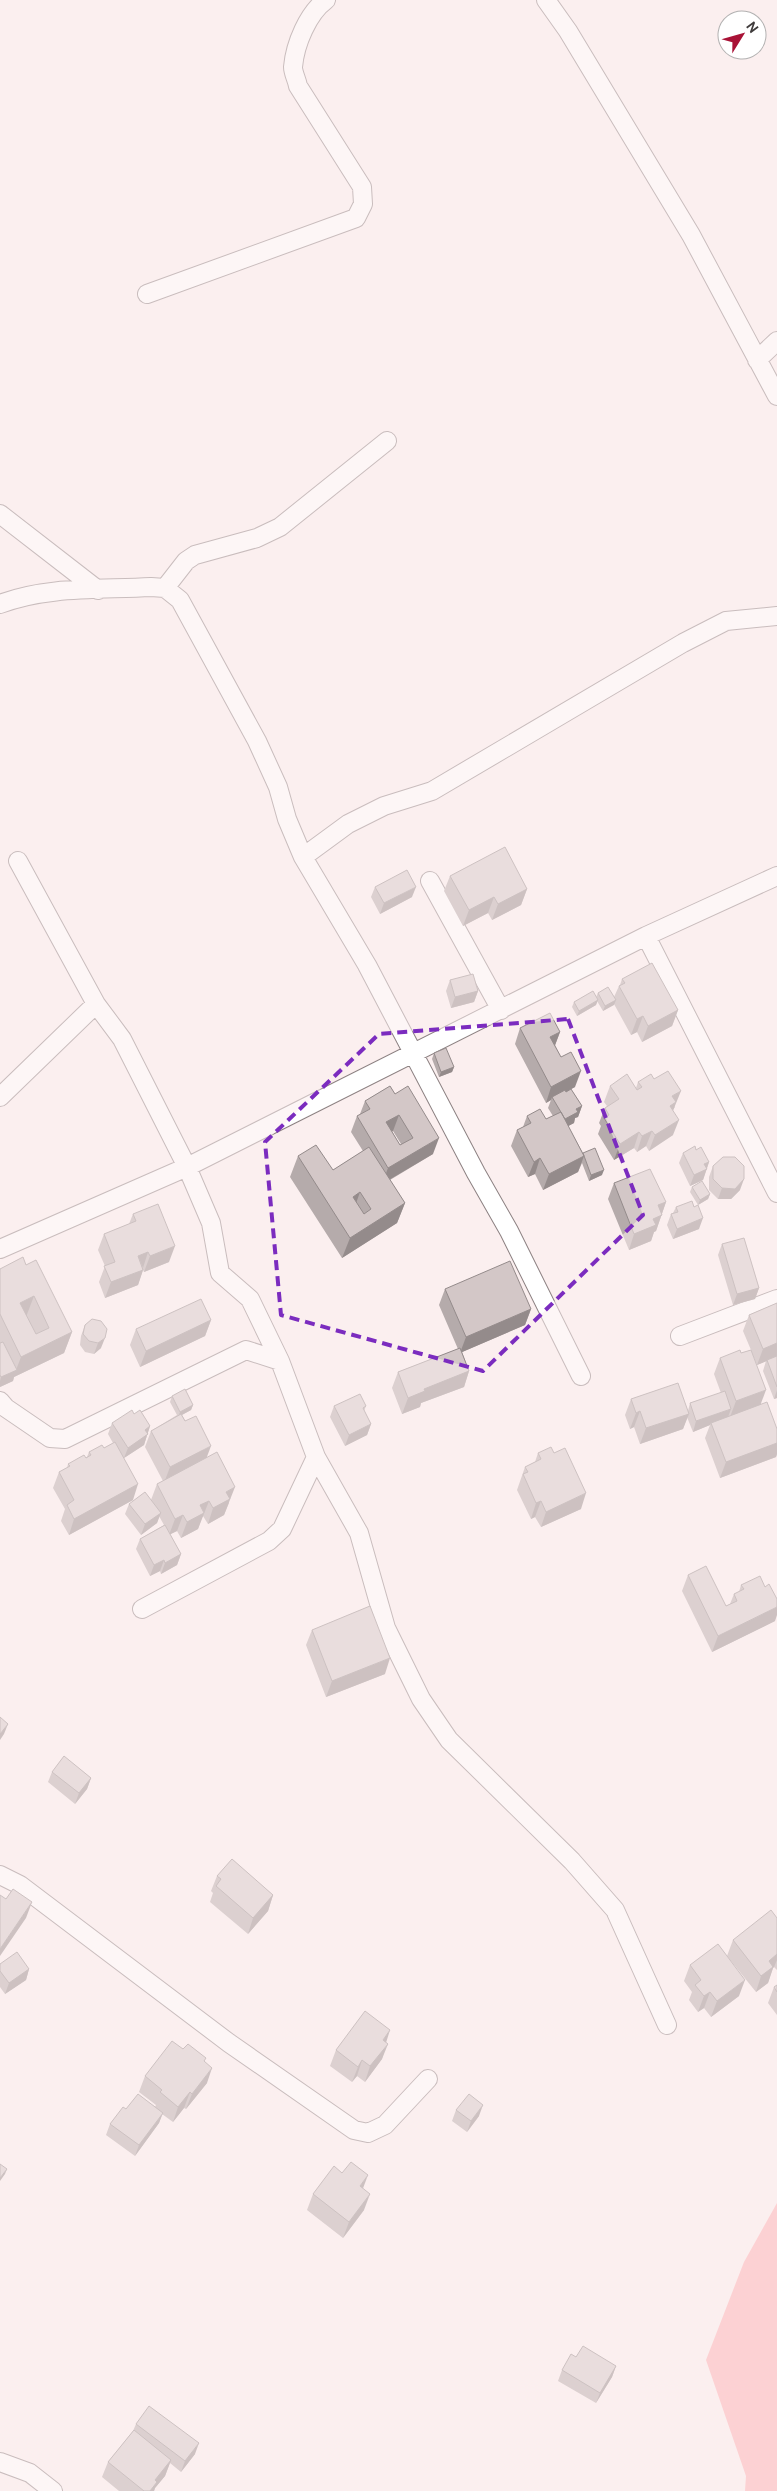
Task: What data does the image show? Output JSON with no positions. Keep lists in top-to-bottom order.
{
  "north": "top right"
}
